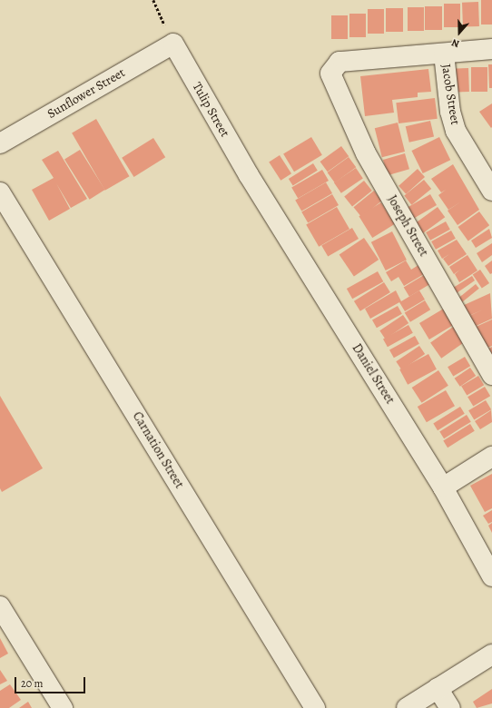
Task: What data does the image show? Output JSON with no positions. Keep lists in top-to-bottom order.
{
  "streets": {
    "street": [
      "Sunflower Street",
      "Jacob Street",
      "Tulip Street",
      "Joseph Street",
      "Daniel Street",
      "Carnation Street"
    ]
  },
  "crossings": [
    ["Sunflower Street", "Tulip Street"],
    ["Jacob Street", "Joseph Street"],
    ["Tulip Street", "Daniel Street"]
  ],
  "scale_bar": "20 m",
  "north": "bottom"
}
